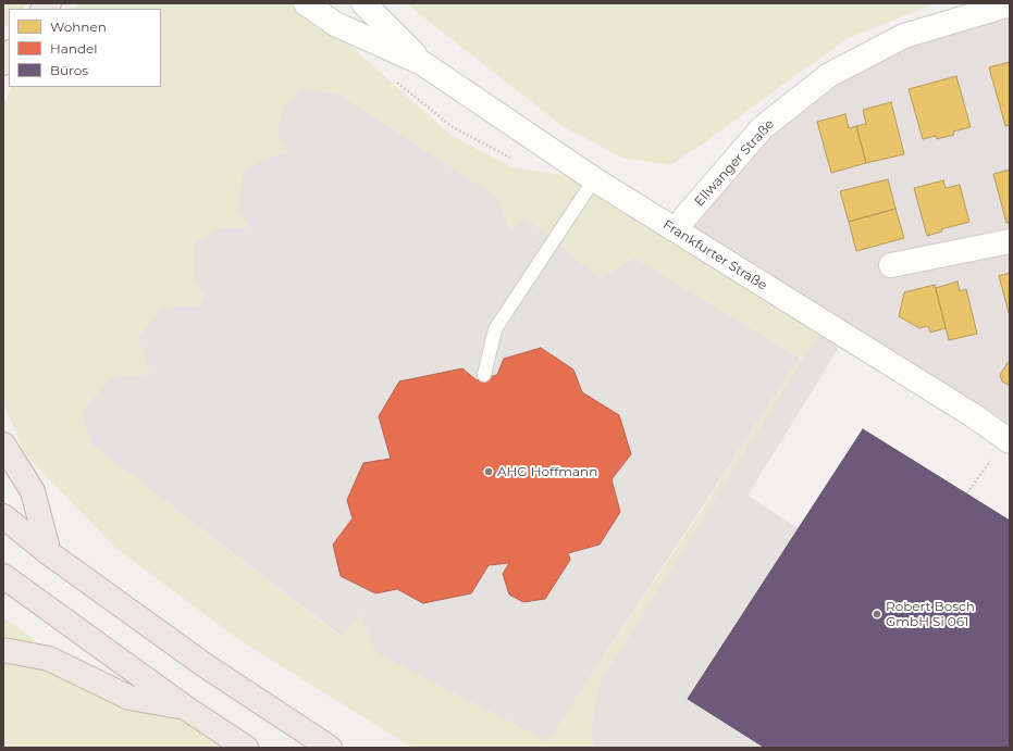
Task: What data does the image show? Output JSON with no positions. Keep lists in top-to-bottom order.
{
  "streets": {
    "street": ["Ellwanger Straße", "Frankfurter Straße"]
  },
  "crossings": [
    ["Ellwanger Straße", "Frankfurter Straße"]
  ],
  "places": ["AHG Hoffmann", "Robert Bosch GmbH Si 061"],
  "legend": ["Wohnen", "Handel", "Büros"]
}
